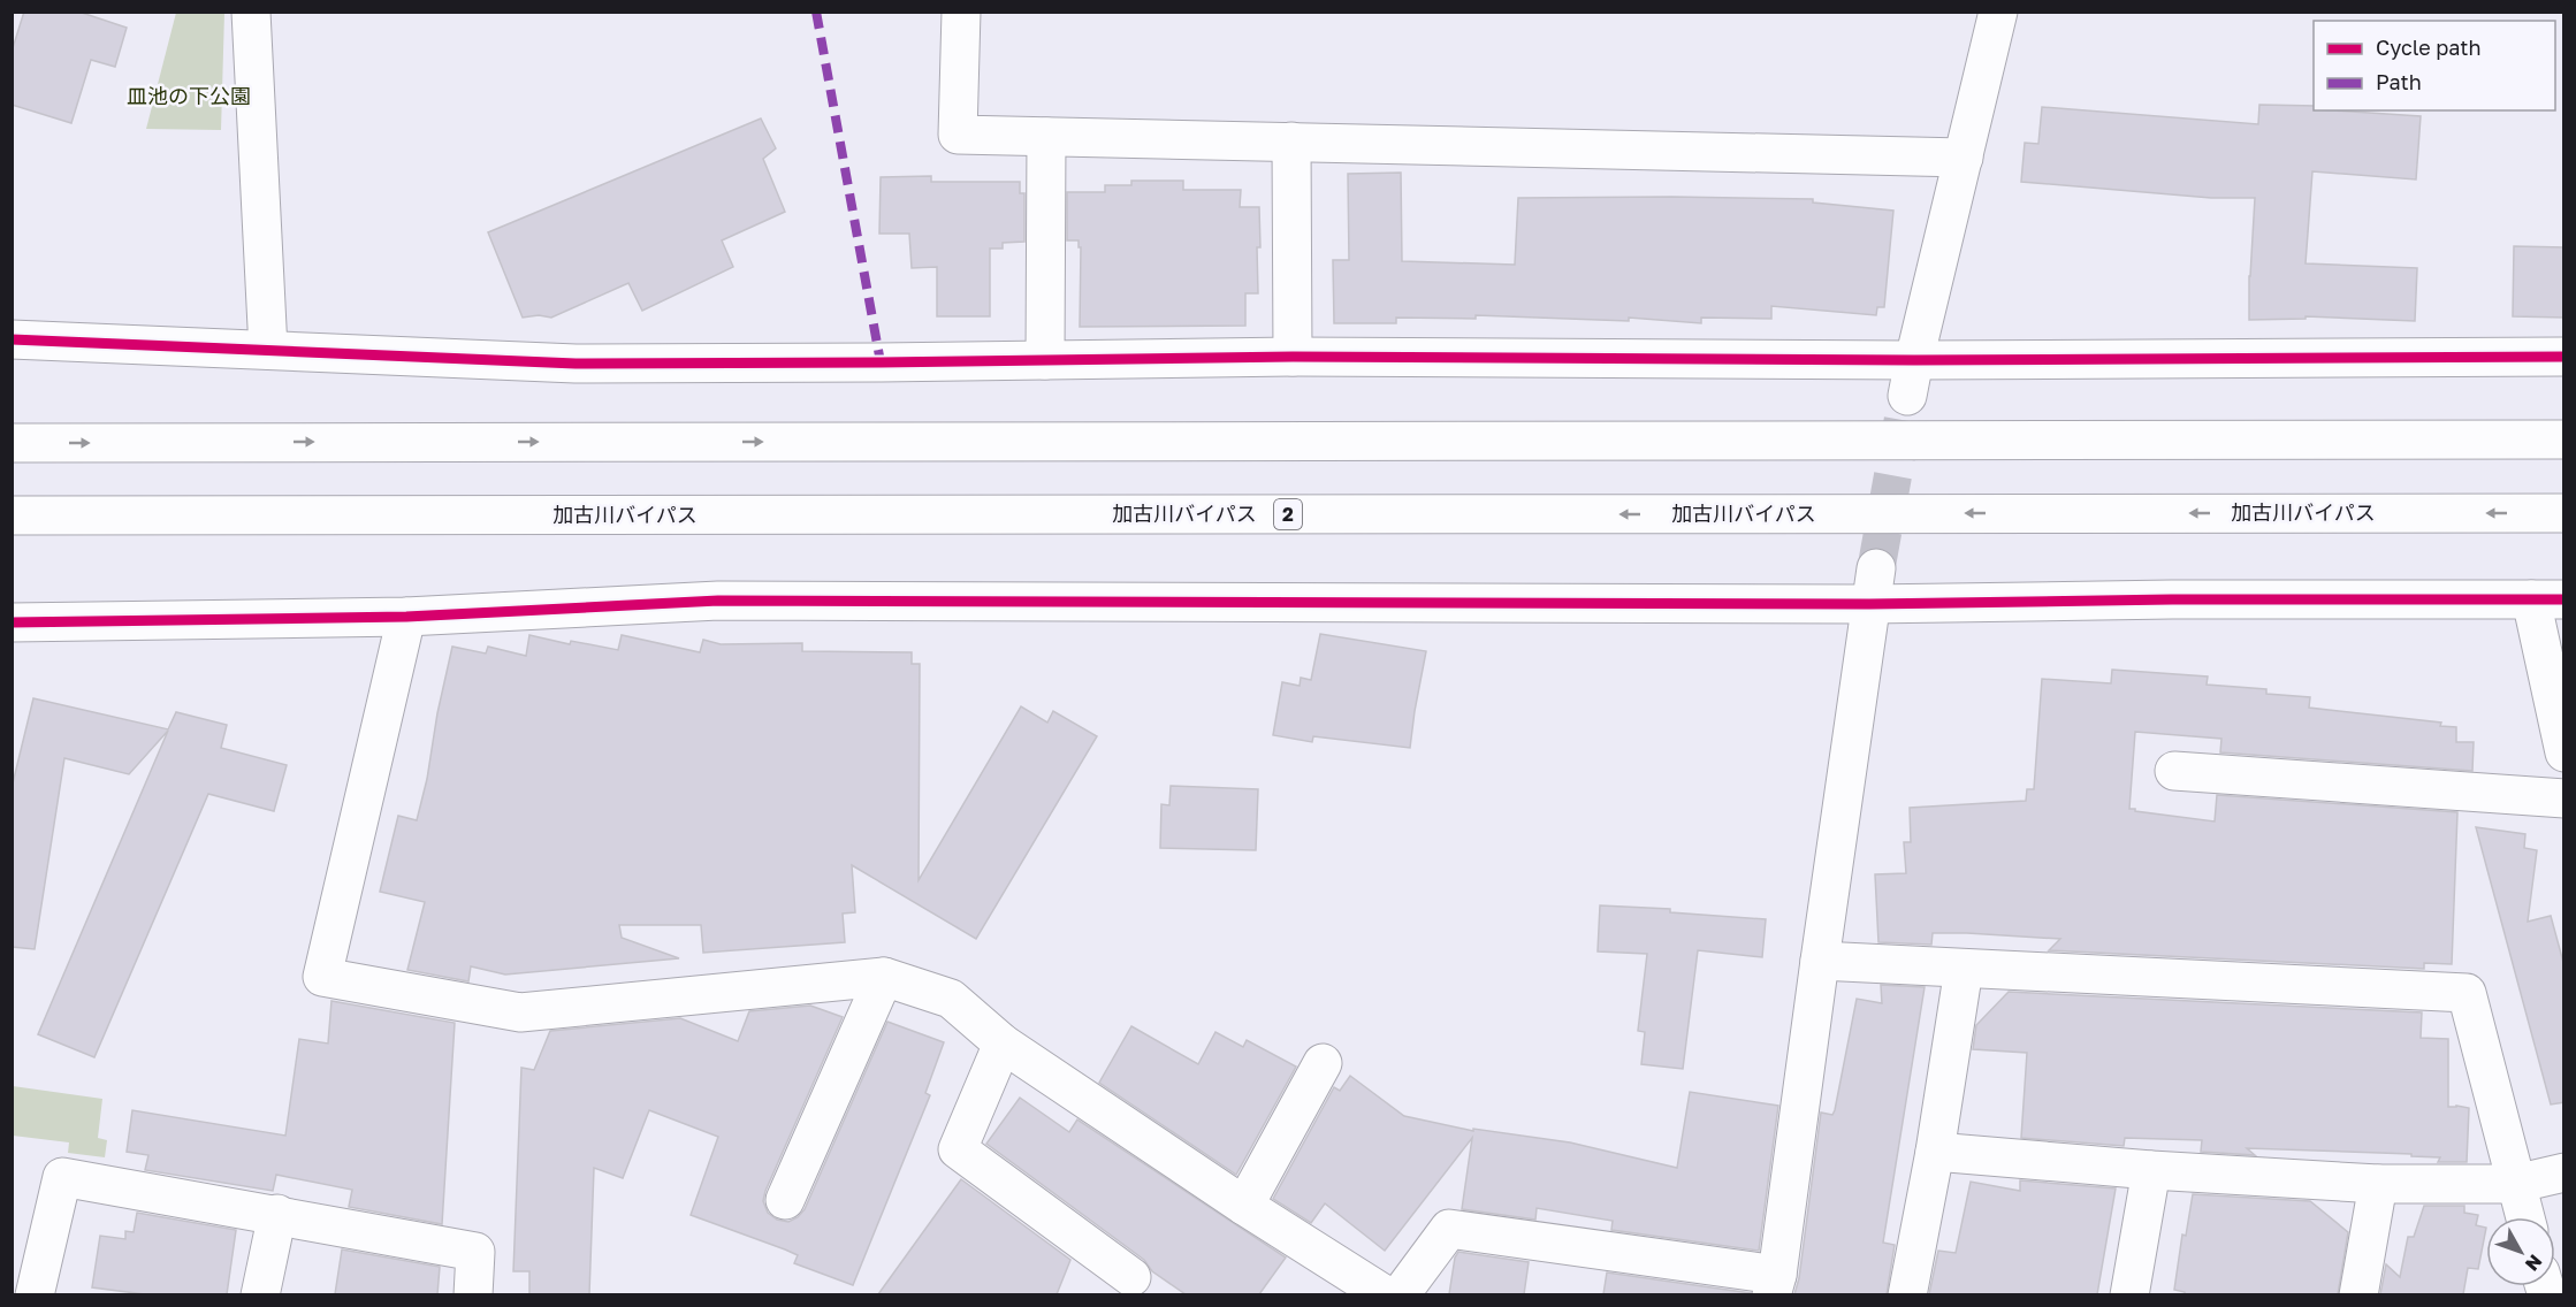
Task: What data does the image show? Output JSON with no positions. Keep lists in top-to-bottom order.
{
  "streets": {
    "main road": ["加古川バイパス", "2"]
  },
  "parks": ["皿池の下公園"],
  "legend": ["Cycle path", "Path"],
  "north": "bottom right"
}
